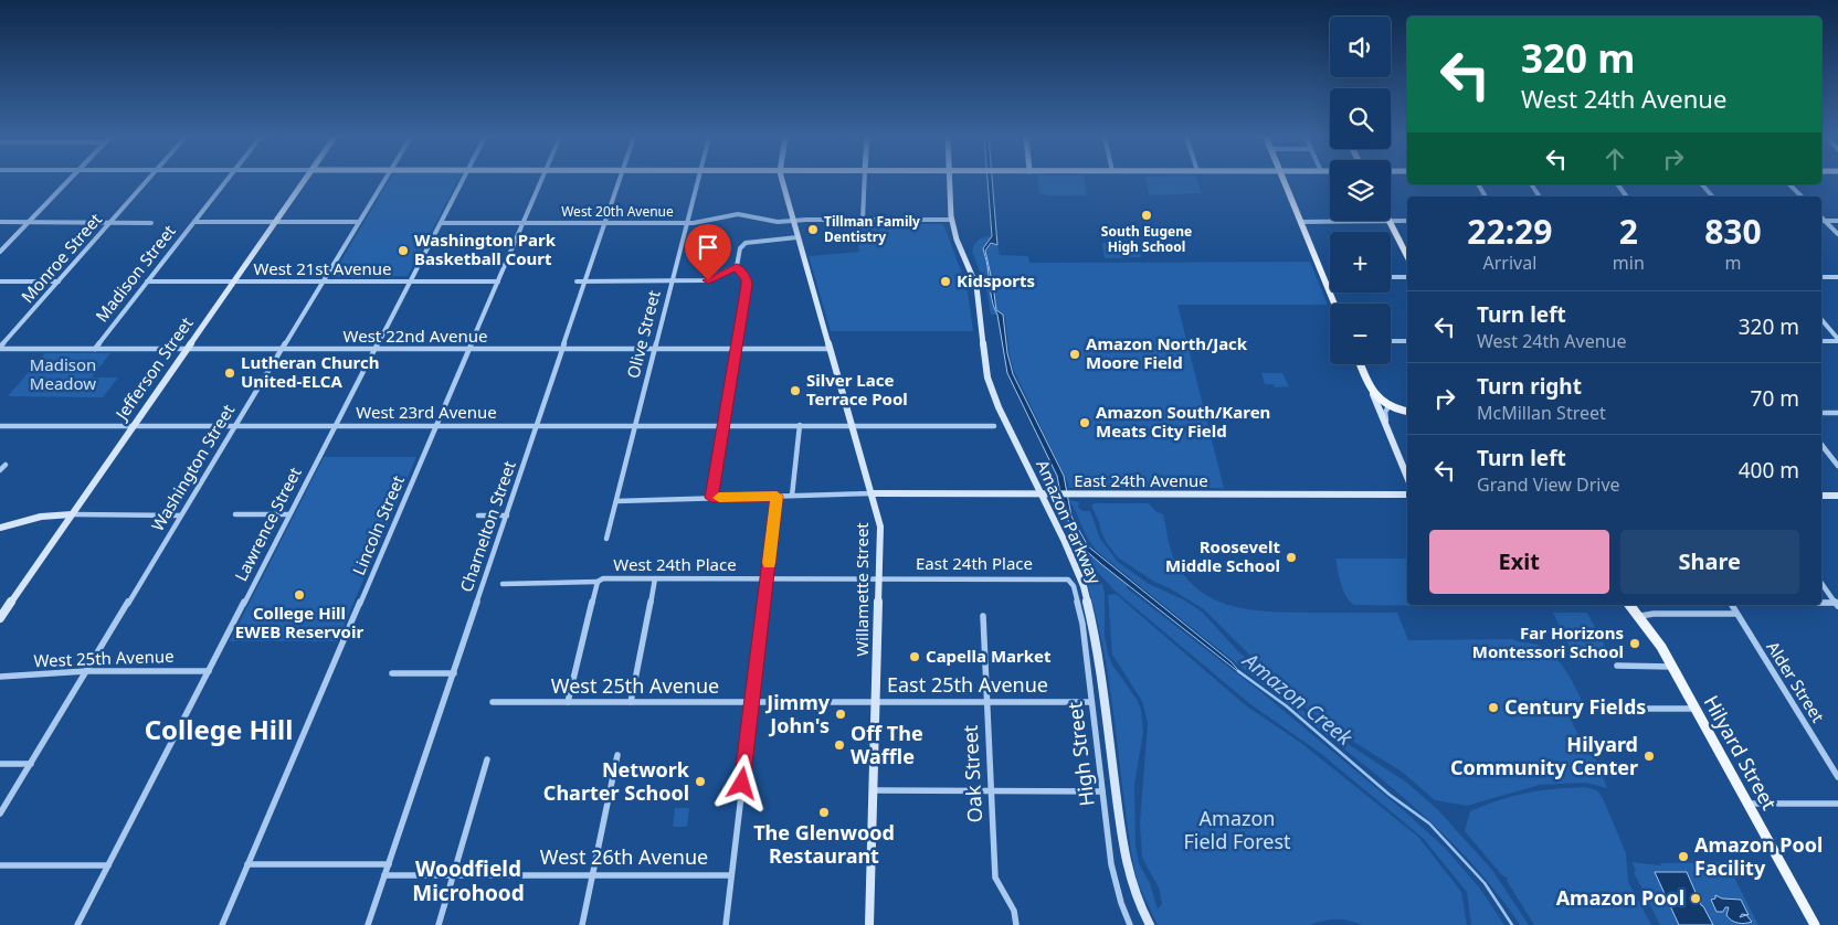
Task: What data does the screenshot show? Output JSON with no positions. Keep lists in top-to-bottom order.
{
  "streets": {
    "main road": ["Hilyard Street"],
    "street": [
      "West 20th Avenue",
      "Monroe Street",
      "West 21st Avenue",
      "Madison Street",
      "Olive Street",
      "West 22nd Avenue",
      "Jefferson Street",
      "West 23rd Avenue",
      "Washington Street",
      "East 24th Avenue",
      "Amazon Parkway",
      "Lawrence Street",
      "Lincoln Street",
      "Charnelton Street",
      "East 24th Place",
      "West 24th Place",
      "Willamette Street",
      "West 25th Avenue",
      "Alder Street",
      "East 25th Avenue",
      "High Street",
      "Oak Street",
      "West 26th Avenue"
    ]
  },
  "crossings": [
    ["West 20th Avenue", "Olive Street"],
    ["West 20th Avenue", "Amazon Parkway"],
    ["West 20th Avenue", "Lawrence Street"],
    ["West 20th Avenue", "Lincoln Street"],
    ["West 20th Avenue", "Charnelton Street"],
    ["West 20th Avenue", "Willamette Street"],
    ["Monroe Street", "West 22nd Avenue"],
    ["West 21st Avenue", "Madison Street"],
    ["West 21st Avenue", "Jefferson Street"],
    ["West 21st Avenue", "Washington Street"],
    ["West 21st Avenue", "Lawrence Street"],
    ["West 21st Avenue", "Lincoln Street"],
    ["Madison Street", "West 22nd Avenue"],
    ["Olive Street", "West 22nd Avenue"],
    ["Olive Street", "West 23rd Avenue"],
    ["West 22nd Avenue", "Jefferson Street"],
    ["West 22nd Avenue", "Washington Street"],
    ["West 22nd Avenue", "Lawrence Street"],
    ["West 22nd Avenue", "Lincoln Street"],
    ["West 22nd Avenue", "Charnelton Street"],
    ["West 22nd Avenue", "Willamette Street"],
    ["Jefferson Street", "West 23rd Avenue"],
    ["West 23rd Avenue", "Washington Street"],
    ["West 23rd Avenue", "Lawrence Street"],
    ["West 23rd Avenue", "Lincoln Street"],
    ["West 23rd Avenue", "Charnelton Street"],
    ["West 23rd Avenue", "Willamette Street"],
    ["Washington Street", "West 25th Avenue"],
    ["East 24th Avenue", "Amazon Parkway"],
    ["East 24th Avenue", "Willamette Street"],
    ["Lawrence Street", "West 25th Avenue"],
    ["Charnelton Street", "West 26th Avenue"],
    ["East 24th Place", "West 24th Place"],
    ["East 24th Place", "Willamette Street"],
    ["East 24th Place", "High Street"],
    ["West 24th Place", "Willamette Street"],
    ["Willamette Street", "West 25th Avenue"],
    ["Willamette Street", "East 25th Avenue"],
    ["West 25th Avenue", "East 25th Avenue"],
    ["East 25th Avenue", "High Street"],
    ["East 25th Avenue", "Oak Street"]
  ],
  "districts": ["College Hill", "Woodfield Microhood"],
  "water": ["Amazon Creek"],
  "parks": ["Madison Meadow", "Amazon Field Forest"],
  "places": [
    "South Eugene High School",
    "Tillman Family Dentistry",
    "Washington Park Basketball Court",
    "Kidsports",
    "Amazon North/Jack Moore Field",
    "Lutheran Church United-ELCA",
    "Silver Lace Terrace Pool",
    "Amazon South/Karen Meats City Field",
    "Roosevelt Middle School",
    "College Hill EWEB Reservoir",
    "Far Horizons Montessori School",
    "Capella Market",
    "Century Fields",
    "Jimmy John's",
    "Off The Waffle",
    "Hilyard Community Center",
    "Network Charter School",
    "The Glenwood Restaurant",
    "Amazon Pool Facility",
    "Amazon Pool"
  ],
  "page": {
    "map_buttons": ["+", "−"],
    "turn": ["320 m", "West 24th Avenue"],
    "eta": [
      "22:29",
      "Arrival",
      "2",
      "min",
      "830",
      "m"
    ],
    "list": [
      {
        "name": "Turn left",
        "note": "West 24th Avenue",
        "value": "320 m"
      },
      {
        "name": "Turn right",
        "note": "McMillan Street",
        "value": "70 m"
      },
      {
        "name": "Turn left",
        "note": "Grand View Drive",
        "value": "400 m"
      }
    ],
    "buttons": ["Exit", "Share"]
  }
}
